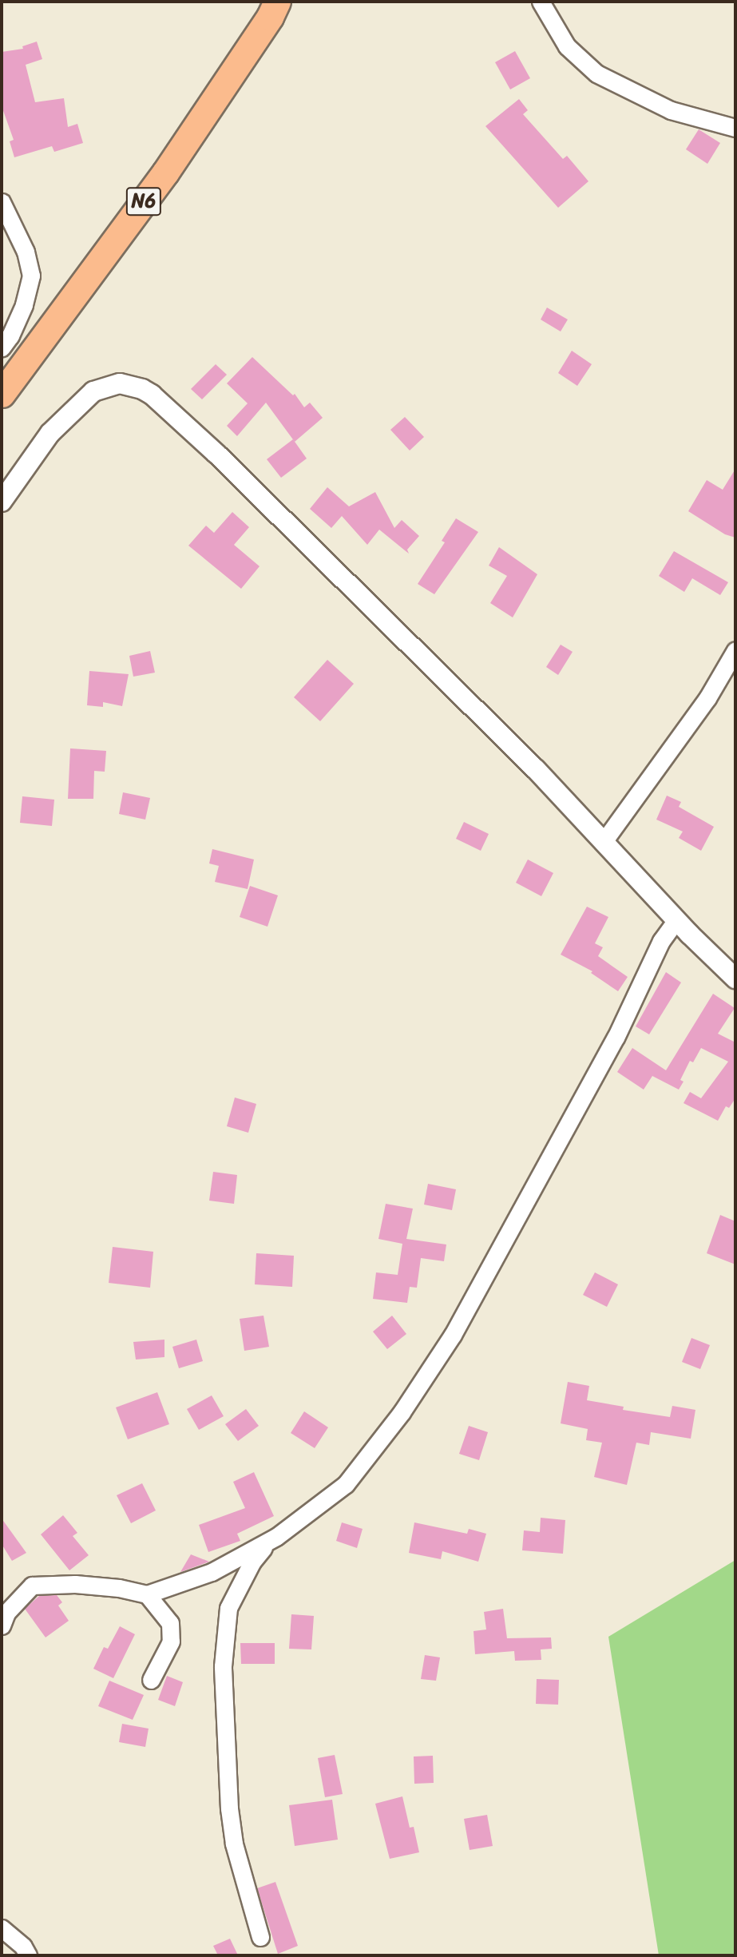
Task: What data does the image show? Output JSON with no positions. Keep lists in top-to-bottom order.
{
  "streets": {
    "highway": ["N6"]
  }
}
